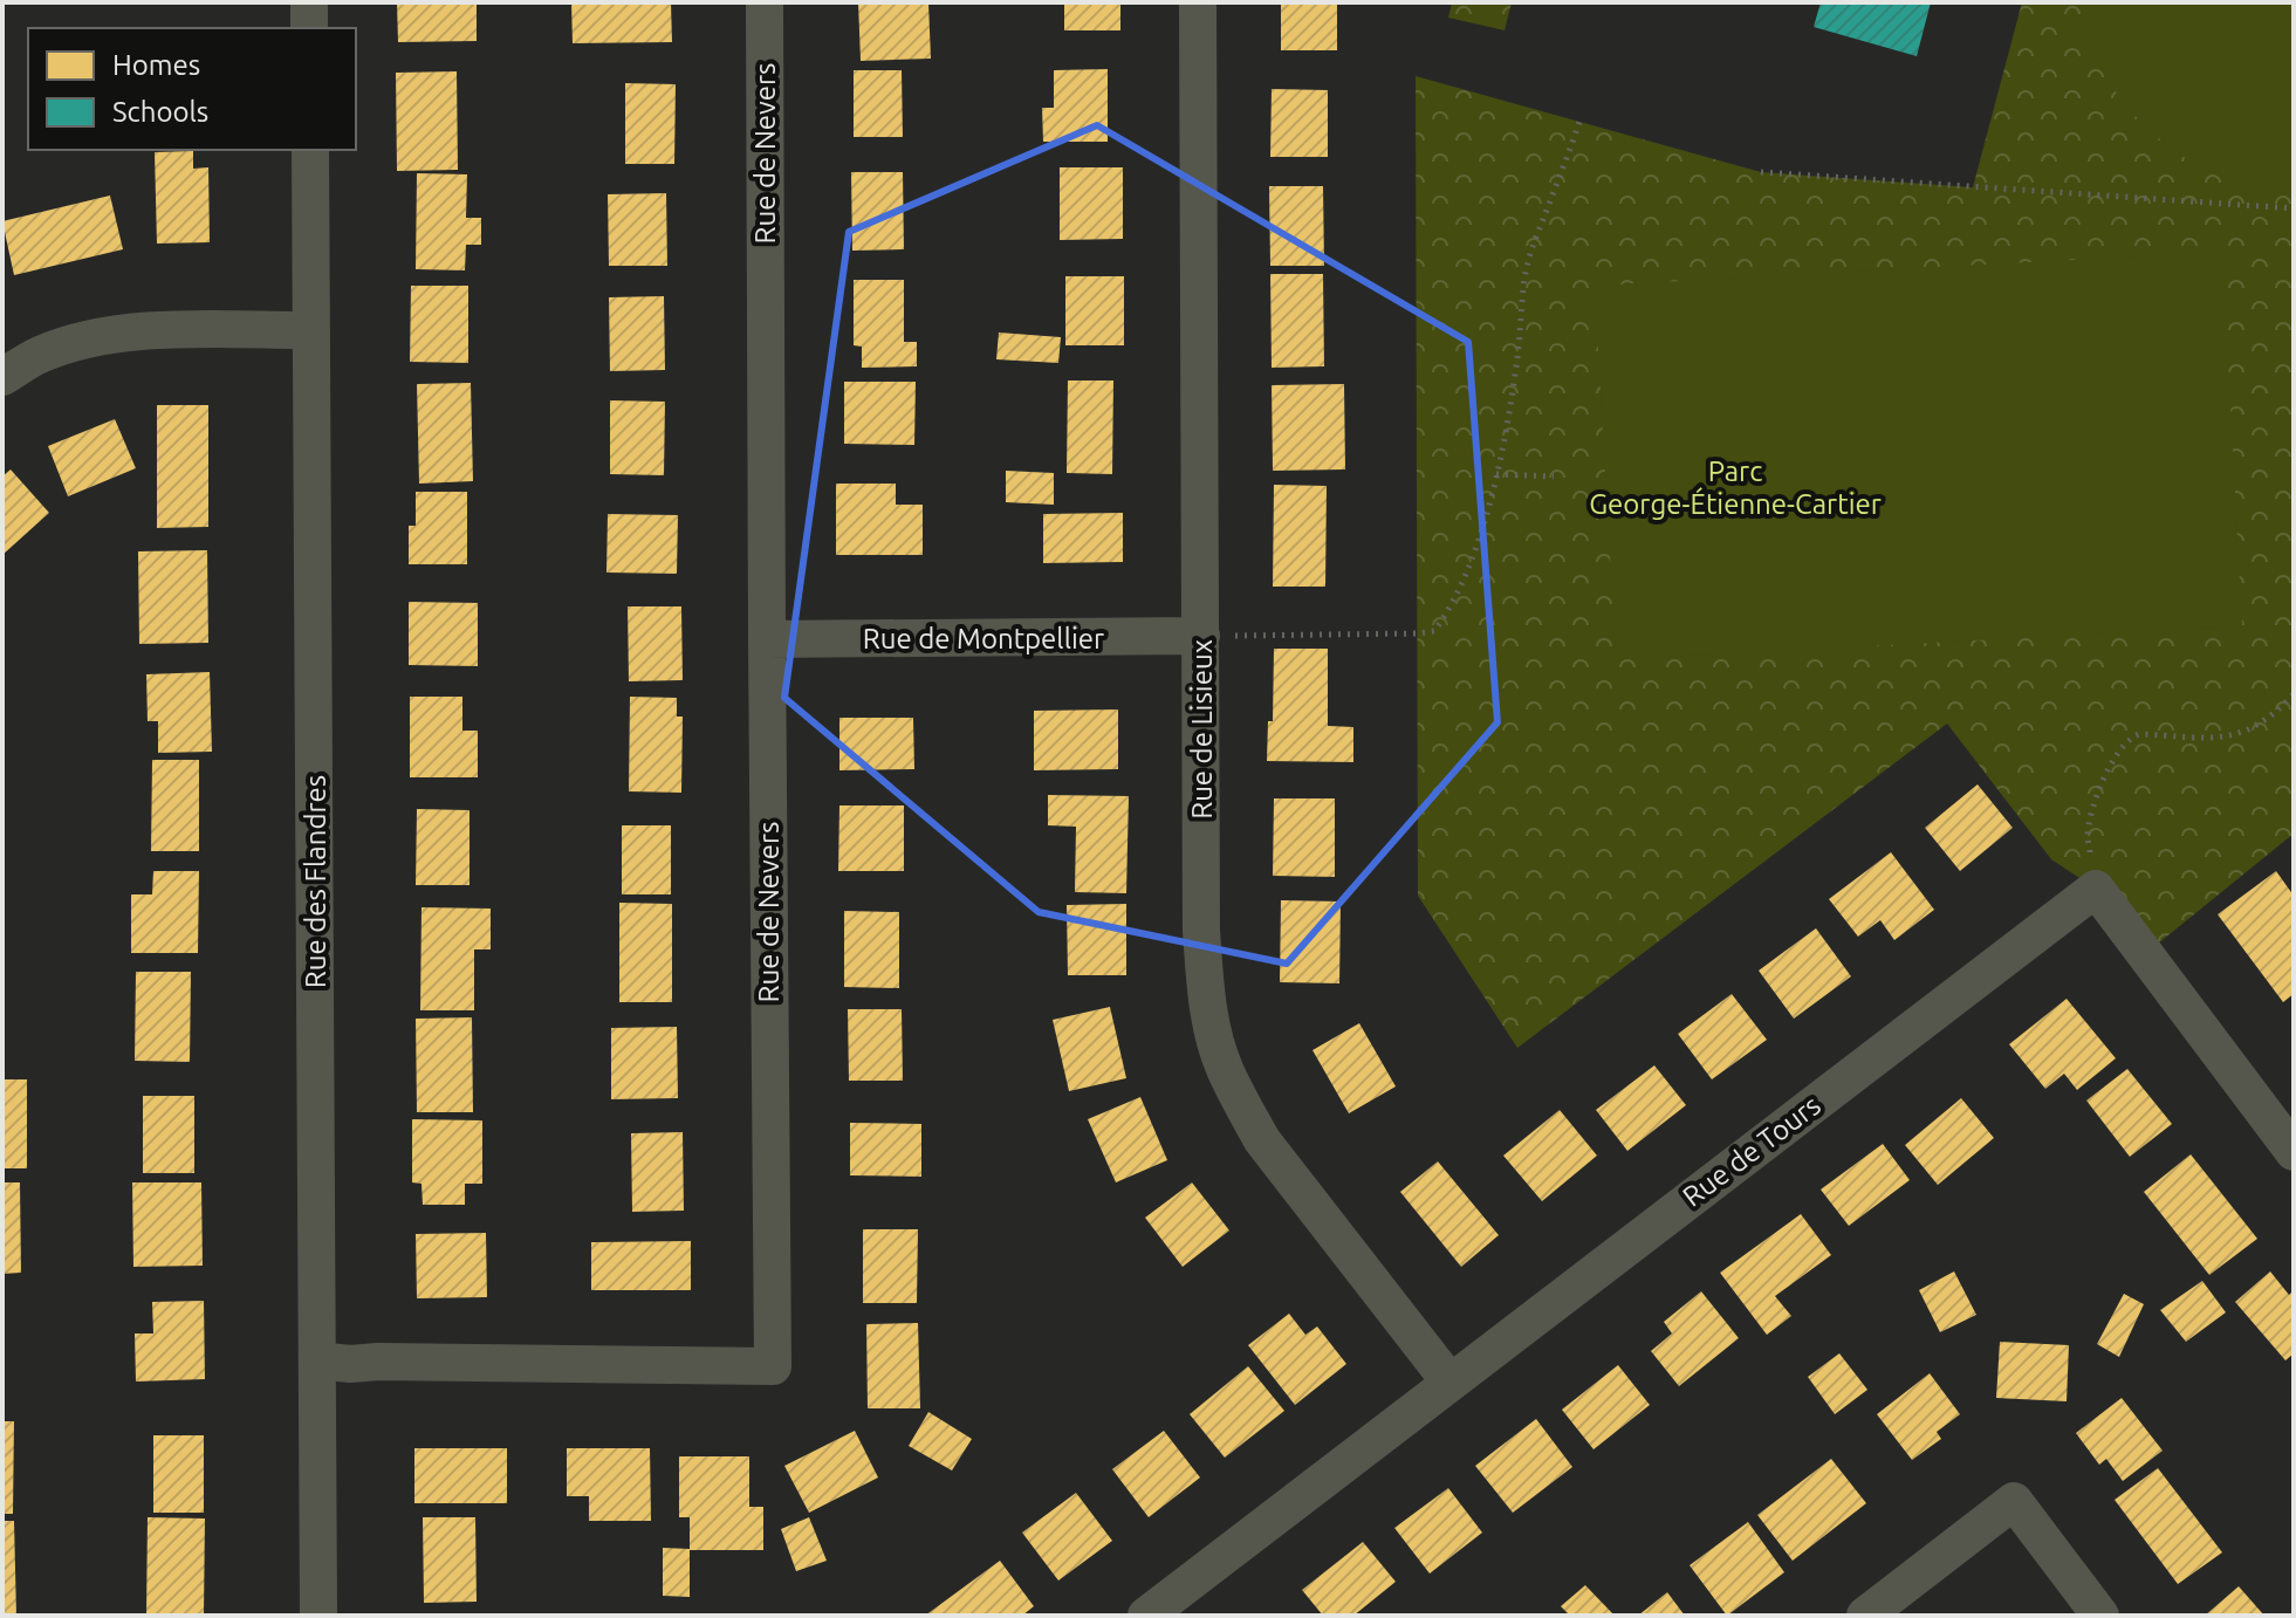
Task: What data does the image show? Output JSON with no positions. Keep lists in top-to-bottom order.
{
  "streets": {
    "street": [
      "Rue de Nevers",
      "Rue de Montpellier",
      "Rue de Lisieux",
      "Rue des Flandres",
      "Rue de Tours"
    ]
  },
  "crossings": [
    ["Rue de Nevers", "Rue de Montpellier"],
    ["Rue de Nevers", "Rue des Flandres"],
    ["Rue de Montpellier", "Rue de Lisieux"],
    ["Rue de Lisieux", "Rue de Tours"]
  ],
  "parks": ["Parc George-Étienne-Cartier"],
  "legend": ["Homes", "Schools"]
}
